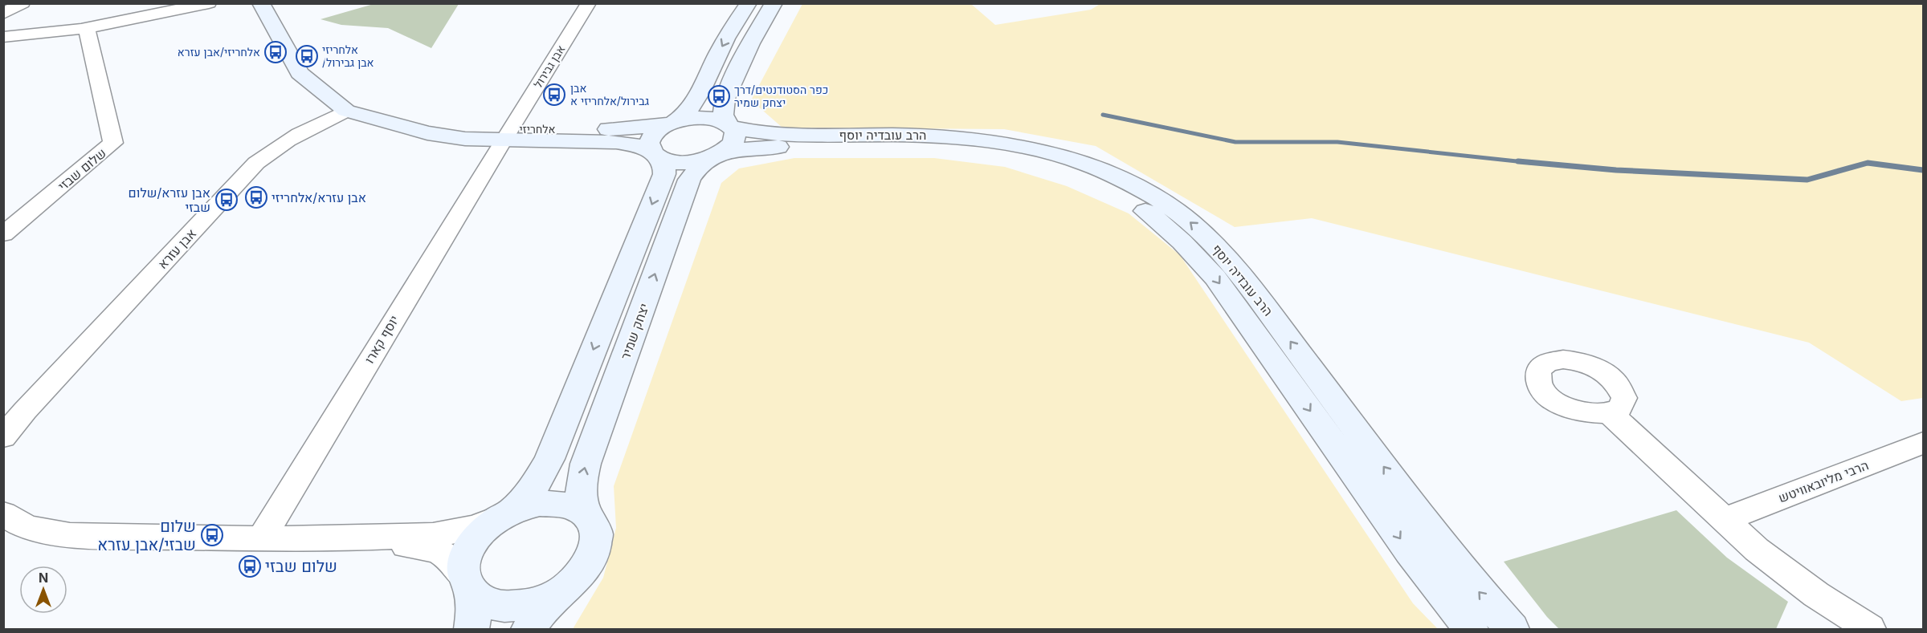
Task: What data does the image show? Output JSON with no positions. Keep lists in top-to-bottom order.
{
  "streets": {
    "street": [
      "אבן גבירול",
      "אלחריזי",
      "הרב עובדיה יוסף",
      "שלום שבזי",
      "אבן עזרא",
      "יצחק שמיר",
      "יוסף קארו",
      "הרבי מליובאוויטש"
    ]
  },
  "crossings": [
    ["אבן גבירול", "אלחריזי"],
    ["אבן גבירול", "יוסף קארו"],
    ["אלחריזי", "הרב עובדיה יוסף"],
    ["אלחריזי", "אבן עזרא"],
    ["אלחריזי", "יצחק שמיר"],
    ["אלחריזי", "יוסף קארו"],
    ["הרב עובדיה יוסף", "יצחק שמיר"]
  ],
  "places": {
    "bus stop": [
      "אלחריזי/אבן עזרא",
      "אלחריזי /אבן גבירול",
      "אבן גבירול/אלחריזי א",
      "כפר הסטודנטים/דרך יצחק שמיר",
      "אבן עזרא/אלחריזי",
      "אבן עזרא/שלום שבזי",
      "שלום שבזי/אבן עזרא",
      "שלום שבזי"
    ]
  },
  "north": "top"
}
